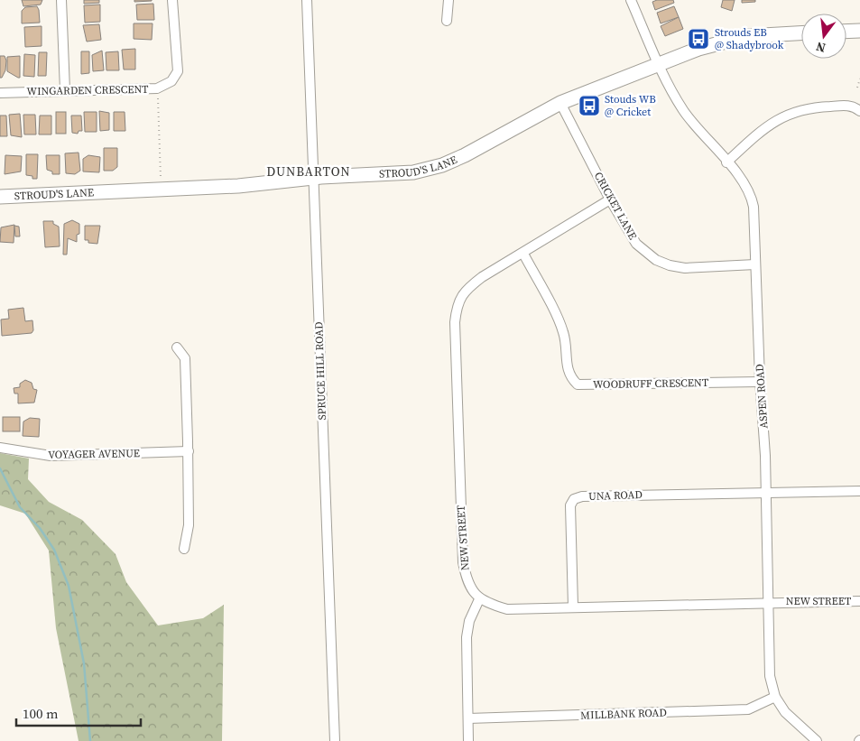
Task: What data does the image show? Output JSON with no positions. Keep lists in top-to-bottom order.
{
  "streets": {
    "street": [
      "WINGARDEN CRESCENT",
      "STROUD'S LANE",
      "CRICKET LANE",
      "SPRUCE HILL ROAD",
      "WOODRUFF CRESCENT",
      "ASPEN ROAD",
      "VOYAGER AVENUE",
      "UNA ROAD",
      "NEW STREET",
      "MILLBANK ROAD"
    ]
  },
  "crossings": [
    ["STROUD'S LANE", "CRICKET LANE"],
    ["STROUD'S LANE", "SPRUCE HILL ROAD"],
    ["STROUD'S LANE", "ASPEN ROAD"],
    ["CRICKET LANE", "ASPEN ROAD"],
    ["CRICKET LANE", "NEW STREET"],
    ["WOODRUFF CRESCENT", "ASPEN ROAD"],
    ["WOODRUFF CRESCENT", "NEW STREET"],
    ["ASPEN ROAD", "UNA ROAD"],
    ["ASPEN ROAD", "NEW STREET"],
    ["ASPEN ROAD", "MILLBANK ROAD"],
    ["UNA ROAD", "NEW STREET"]
  ],
  "districts": ["DUNBARTON"],
  "places": {
    "bus stop": ["Strouds EB @ Shadybrook", "Stouds WB @ Cricket"]
  },
  "scale_bar": "100 m",
  "north": "bottom"
}
